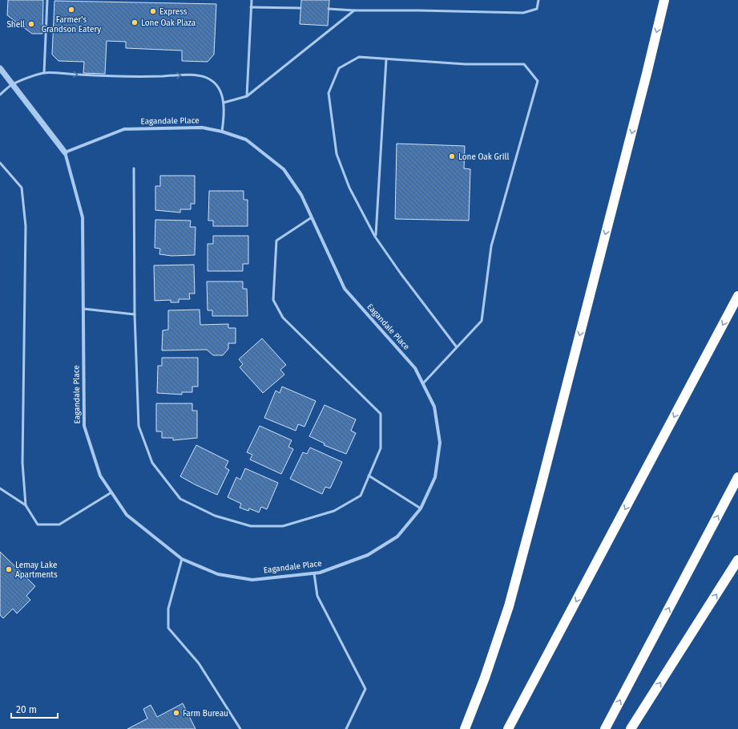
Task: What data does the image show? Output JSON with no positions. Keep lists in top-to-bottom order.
{
  "streets": {
    "street": ["Eagandale Place"]
  },
  "places": [
    "Farmer's Grandson Eatery",
    "Express",
    "Lone Oak Plaza",
    "Shell",
    "Lone Oak Grill",
    "Lemay Lake Apartments",
    "Farm Bureau"
  ],
  "scale_bar": "20 m"
}
